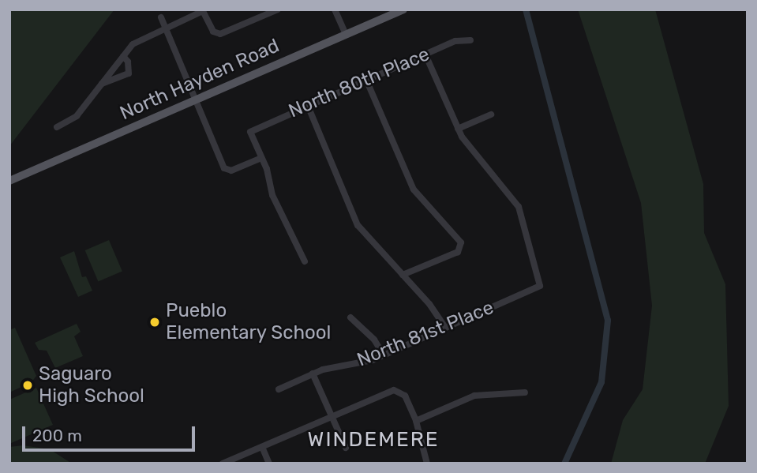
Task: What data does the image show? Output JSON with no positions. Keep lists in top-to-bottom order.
{
  "streets": {
    "main road": ["North Hayden Road"],
    "street": ["North 80th Place", "North 81st Place"]
  },
  "districts": ["WINDEMERE"],
  "places": ["Pueblo Elementary School", "Saguaro High School"],
  "scale_bar": "200 m"
}
